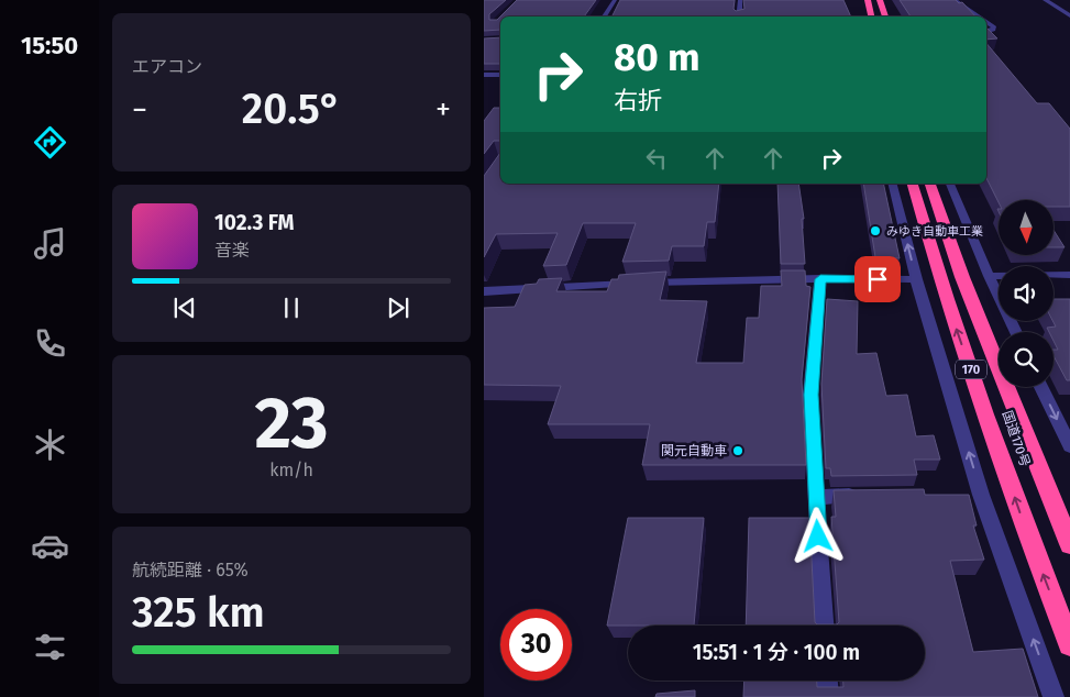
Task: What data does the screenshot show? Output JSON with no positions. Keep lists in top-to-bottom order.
{
  "streets": {
    "highway": ["170", "国道170号"]
  },
  "places": ["みゆき自動車工業", "関元自動車"],
  "north": "bottom",
  "page": {
    "tabs": "15:50",
    "tile": [
      "エアコン",
      ["23", "km/h"],
      ["航続距離 · 65%", "325 km"]
    ],
    "turn": ["80 m", "右折"],
    "heat": ["−", "20.5°", "+"],
    "song": ["102.3 FM", "音楽"],
    "limit": "30",
    "trip": "15:51 · 1 分 · 100 m"
  }
}
